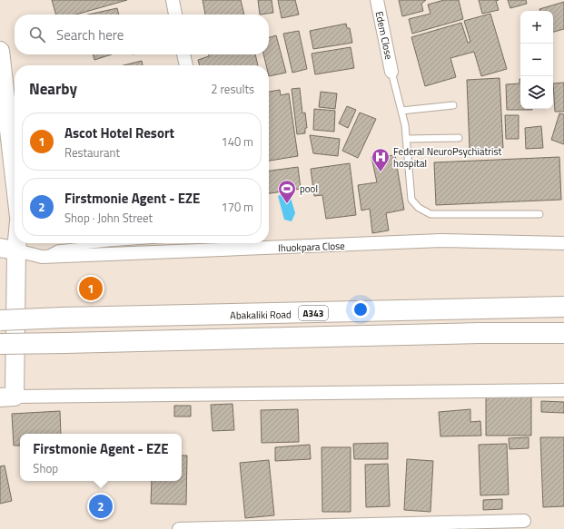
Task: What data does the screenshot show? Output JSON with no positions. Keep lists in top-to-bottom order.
{
  "streets": {
    "highway": ["A343", "Abakaliki Road"],
    "street": ["Edem Close", "Ihuokpara Close"]
  },
  "places": {
    "hospital": ["Federal NeuroPsychiatrist hospital"],
    "sports": ["pool"]
  },
  "page": {
    "map_buttons": ["+", "−"],
    "search": "Search here",
    "heading": ["Nearby", "2 results"],
    "list": [
      {
        "mark": "1",
        "name": "Ascot Hotel Resort",
        "note": "Restaurant",
        "value": "140 m"
      },
      {
        "mark": "2",
        "name": "Firstmonie Agent - EZE",
        "note": "Shop · John Street",
        "value": "170 m"
      }
    ],
    "pins": ["1", "2"],
    "popup": ["Firstmonie Agent - EZE", "Shop"]
  }
}
